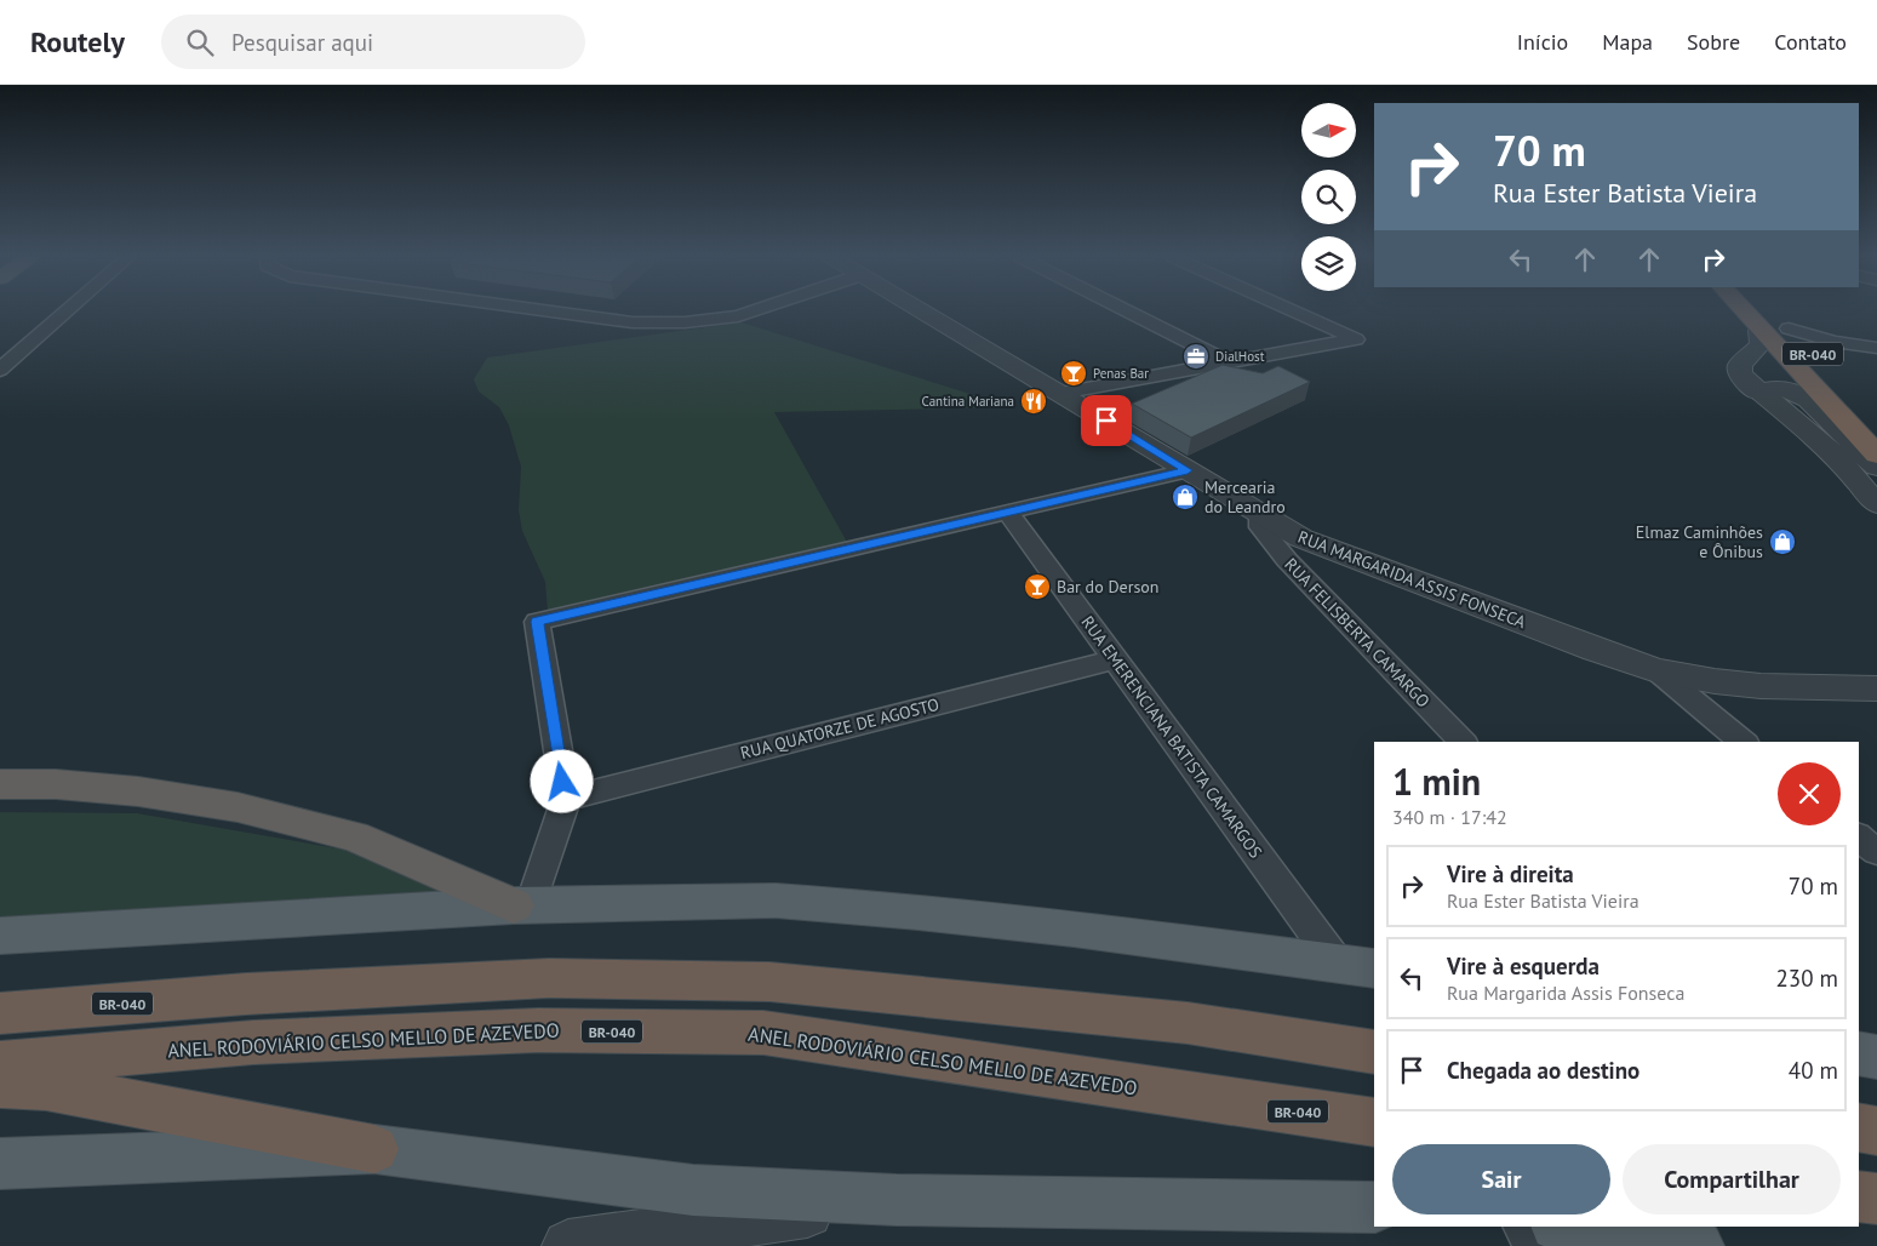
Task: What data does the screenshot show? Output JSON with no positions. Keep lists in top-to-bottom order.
{
  "streets": {
    "highway": ["BR-040", "ANEL RODOVIÁRIO CELSO MELLO DE AZEVEDO"],
    "street": [
      "RUA MARGARIDA ASSIS FONSECA",
      "RUA FELISBERTA CAMARGO",
      "RUA QUATORZE DE AGOSTO",
      "RUA EMERENCIANA BATISTA CAMARGOS"
    ]
  },
  "crossings": [
    ["RUA MARGARIDA ASSIS FONSECA", "RUA FELISBERTA CAMARGO"],
    ["RUA QUATORZE DE AGOSTO", "RUA EMERENCIANA BATISTA CAMARGOS"]
  ],
  "places": {
    "office": ["DialHost"],
    "bar": ["Penas Bar", "Bar do Derson"],
    "restaurant": ["Cantina Mariana"],
    "shop": ["Mercearia do Leandro", "Elmaz Caminhões e Ônibus"]
  },
  "north": "right",
  "page": {
    "header": "Routely",
    "search": "Pesquisar aqui",
    "nav": [
      "Início",
      "Mapa",
      "Sobre",
      "Contato"
    ],
    "turn": ["70 m", "Rua Ester Batista Vieira"],
    "heading": ["1 min", "340 m · 17:42"],
    "list": [
      {
        "name": "Vire à direita",
        "note": "Rua Ester Batista Vieira",
        "value": "70 m"
      },
      {
        "name": "Vire à esquerda",
        "note": "Rua Margarida Assis Fonseca",
        "value": "230 m"
      },
      {
        "name": "Chegada ao destino",
        "value": "40 m"
      }
    ],
    "buttons": ["Sair", "Compartilhar"]
  }
}
